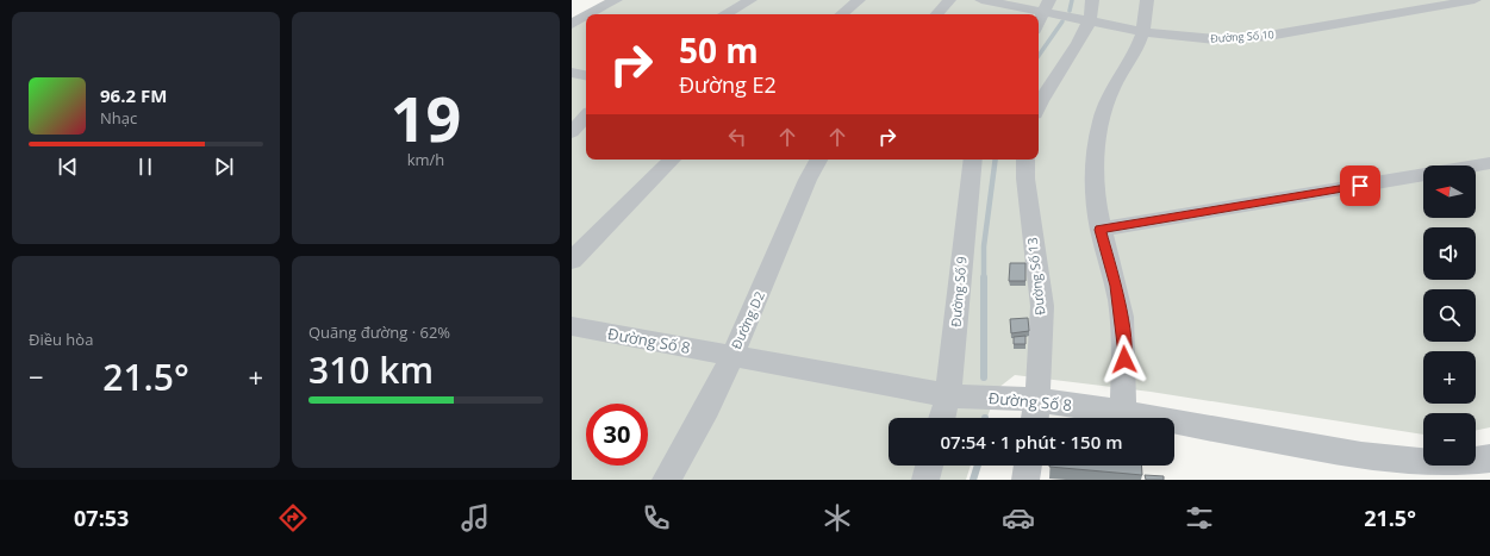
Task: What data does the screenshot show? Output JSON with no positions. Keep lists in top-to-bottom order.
{
  "streets": {
    "street": [
      "Đường Số 10",
      "Đường Số 13",
      "Đường Số 9",
      "Đường D2",
      "Đường Số 8"
    ]
  },
  "crossings": [
    ["Đường Số 13", "Đường Số 8"],
    ["Đường Số 9", "Đường Số 8"],
    ["Đường D2", "Đường Số 8"]
  ],
  "north": "left",
  "page": {
    "tile": [
      ["19", "km/h"],
      "Điều hòa",
      ["Quãng đường · 62%", "310 km"]
    ],
    "turn": ["50 m", "Đường E2"],
    "song": ["96.2 FM", "Nhạc"],
    "map_buttons": ["+", "−"],
    "heat": ["−", "21.5°", "+"],
    "limit": "30",
    "trip": "07:54 · 1 phút · 150 m",
    "tabs": ["07:53", "21.5°"]
  }
}
